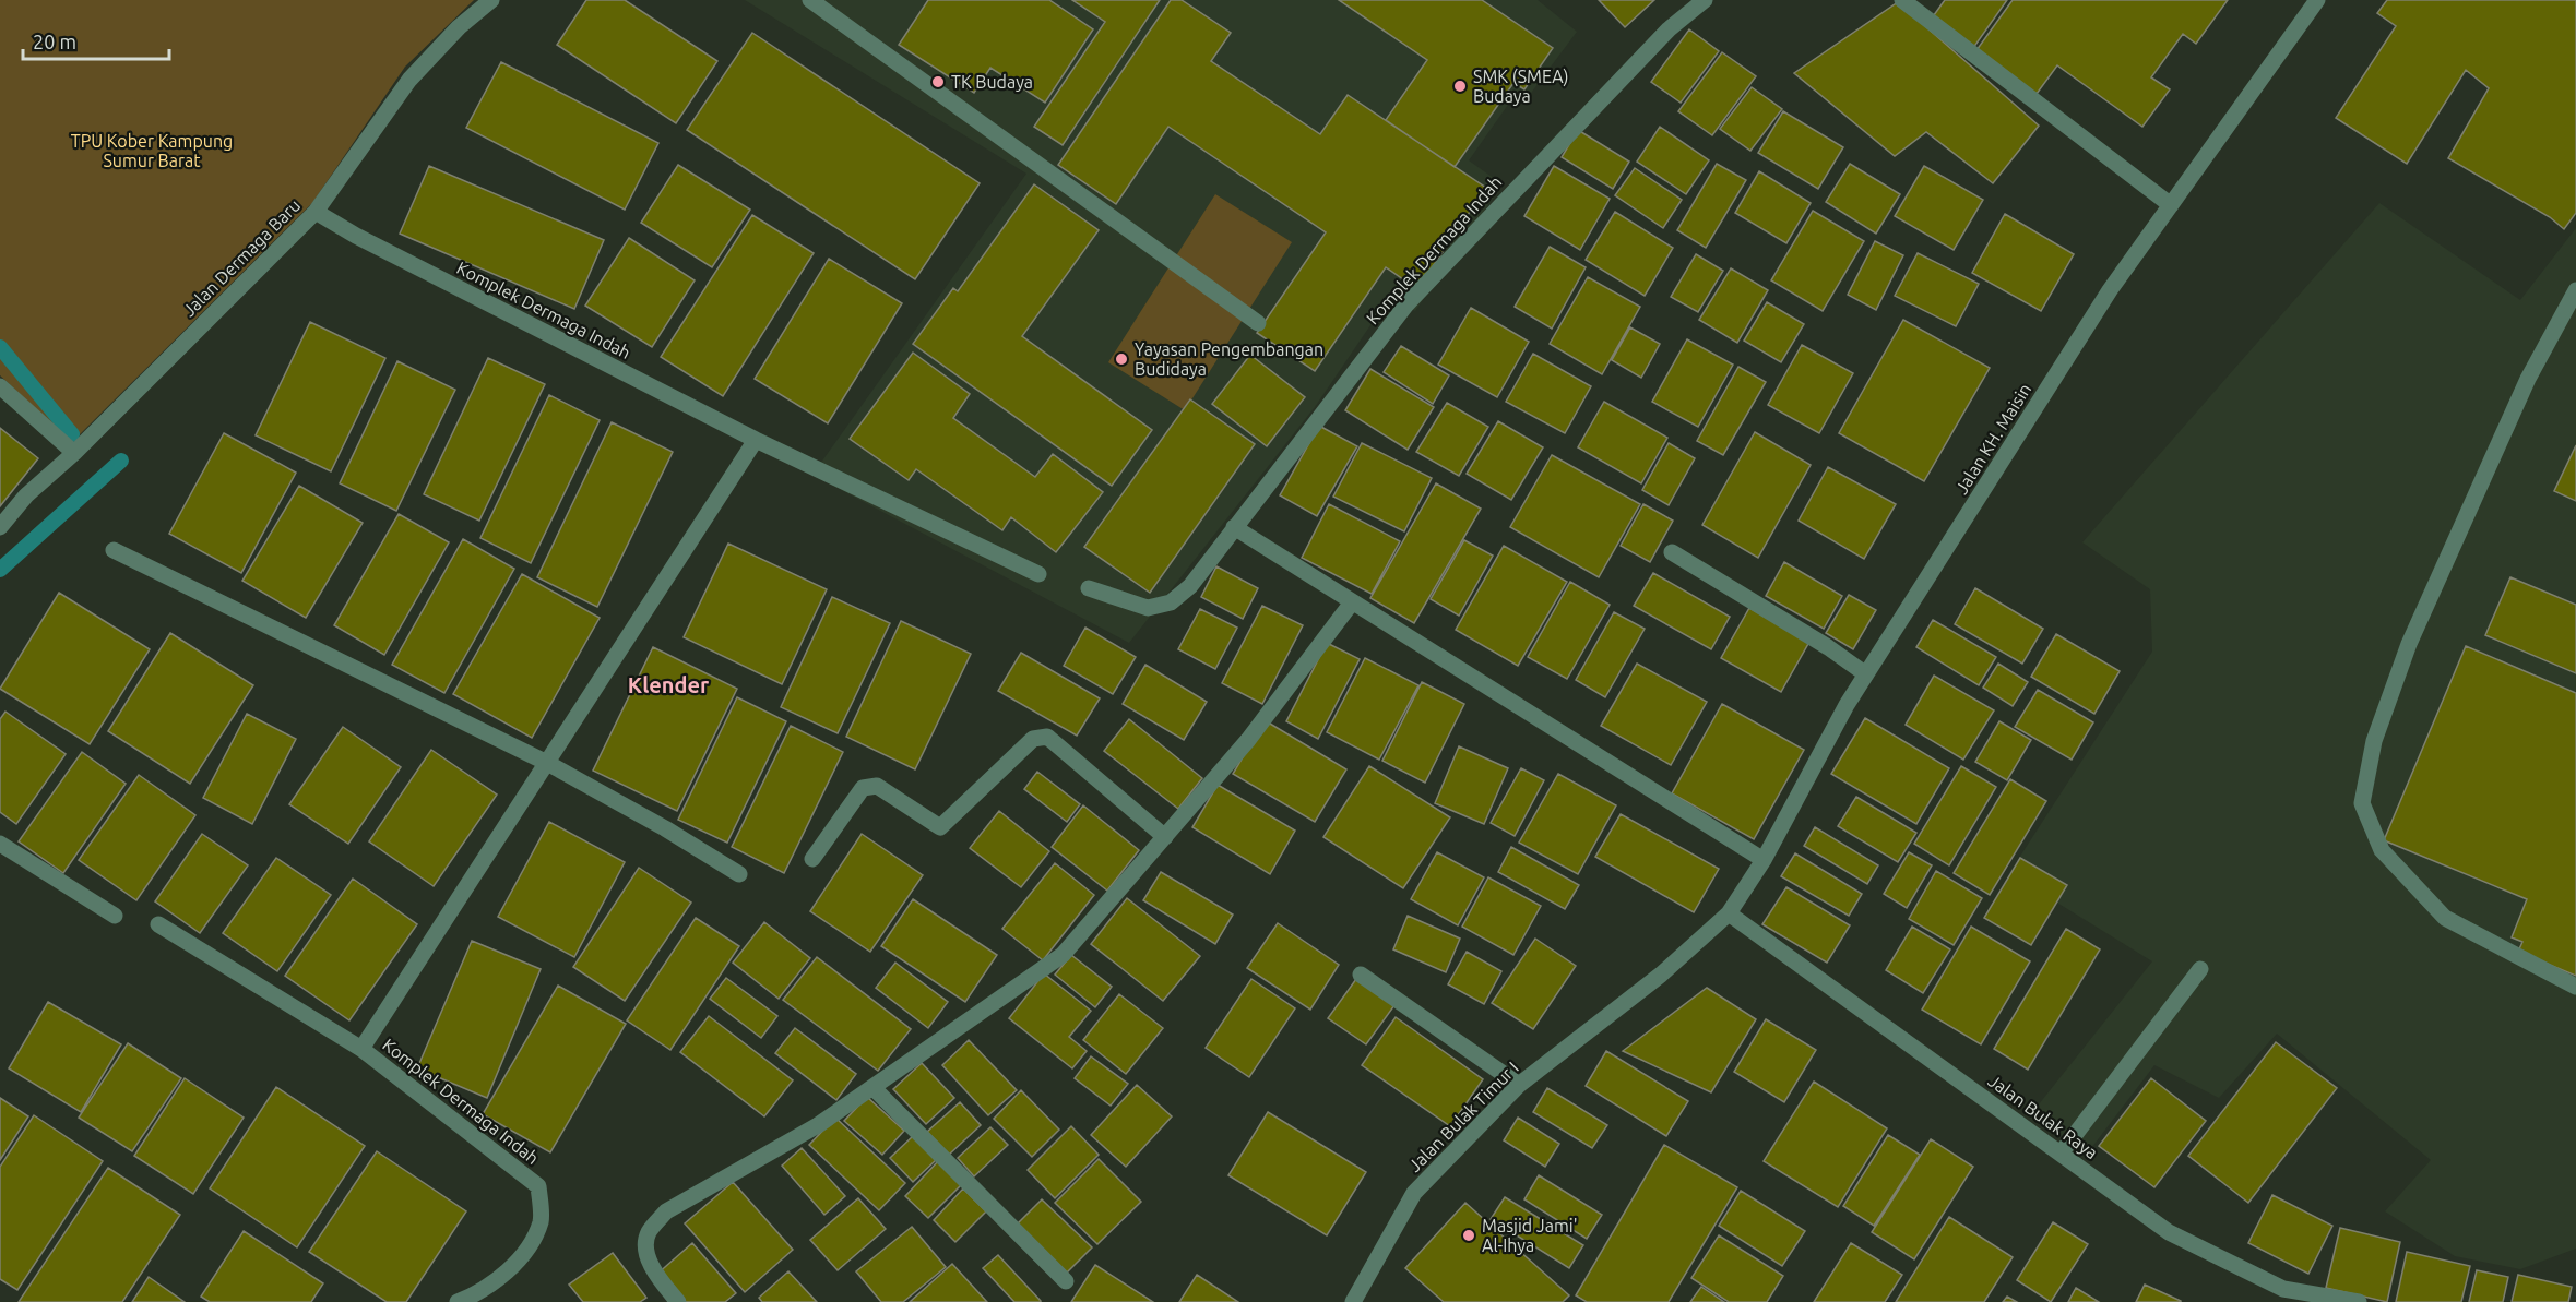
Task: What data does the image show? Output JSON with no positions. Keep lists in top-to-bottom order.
{
  "streets": {
    "street": [
      "Komplek Dermaga Indah",
      "Jalan Dermaga Baru",
      "Jalan KH. Maisin",
      "Jalan Bulak Timur I",
      "Jalan Bulak Raya"
    ]
  },
  "crossings": [
    ["Komplek Dermaga Indah", "Jalan Dermaga Baru"],
    ["Jalan KH. Maisin", "Jalan Bulak Timur I"],
    ["Jalan KH. Maisin", "Jalan Bulak Raya"],
    ["Jalan Bulak Timur I", "Jalan Bulak Raya"]
  ],
  "districts": ["Klender"],
  "parks": ["TPU Kober Kampung Sumur Barat"],
  "places": [
    "TK Budaya",
    "SMK (SMEA) Budaya",
    "Yayasan Pengembangan Budidaya",
    "Masjid Jami' Al-Ihya"
  ],
  "scale_bar": "20 m"
}
